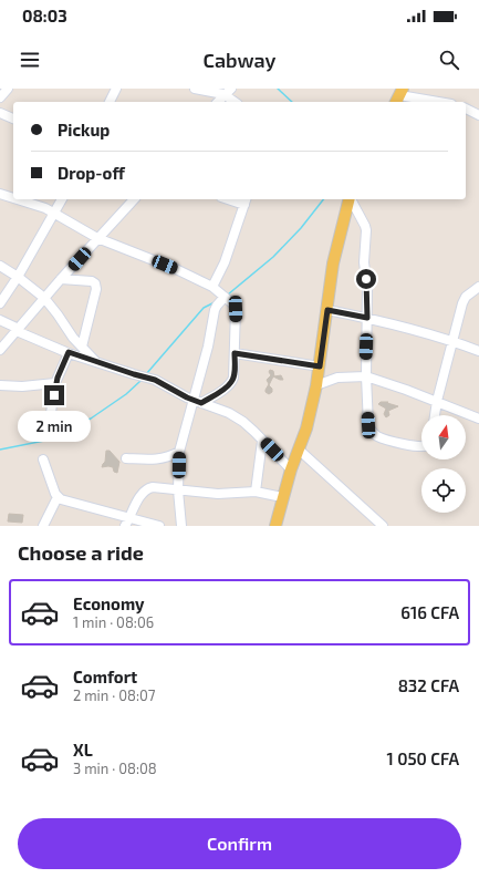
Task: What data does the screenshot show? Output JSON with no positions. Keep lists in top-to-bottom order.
{
  "north": "top",
  "page": {
    "status": "08:03",
    "header": "Cabway",
    "banner": ["Pickup", "Drop-off"],
    "bubble": "2 min",
    "heading": "Choose a ride",
    "list": [
      {
        "name": "Economy",
        "note": "1 min · 08:06",
        "value": "616 CFA"
      },
      {
        "name": "Comfort",
        "note": "2 min · 08:07",
        "value": "832 CFA"
      },
      {
        "name": "XL",
        "note": "3 min · 08:08",
        "value": "1 050 CFA"
      }
    ],
    "buttons": "Confirm"
  }
}
